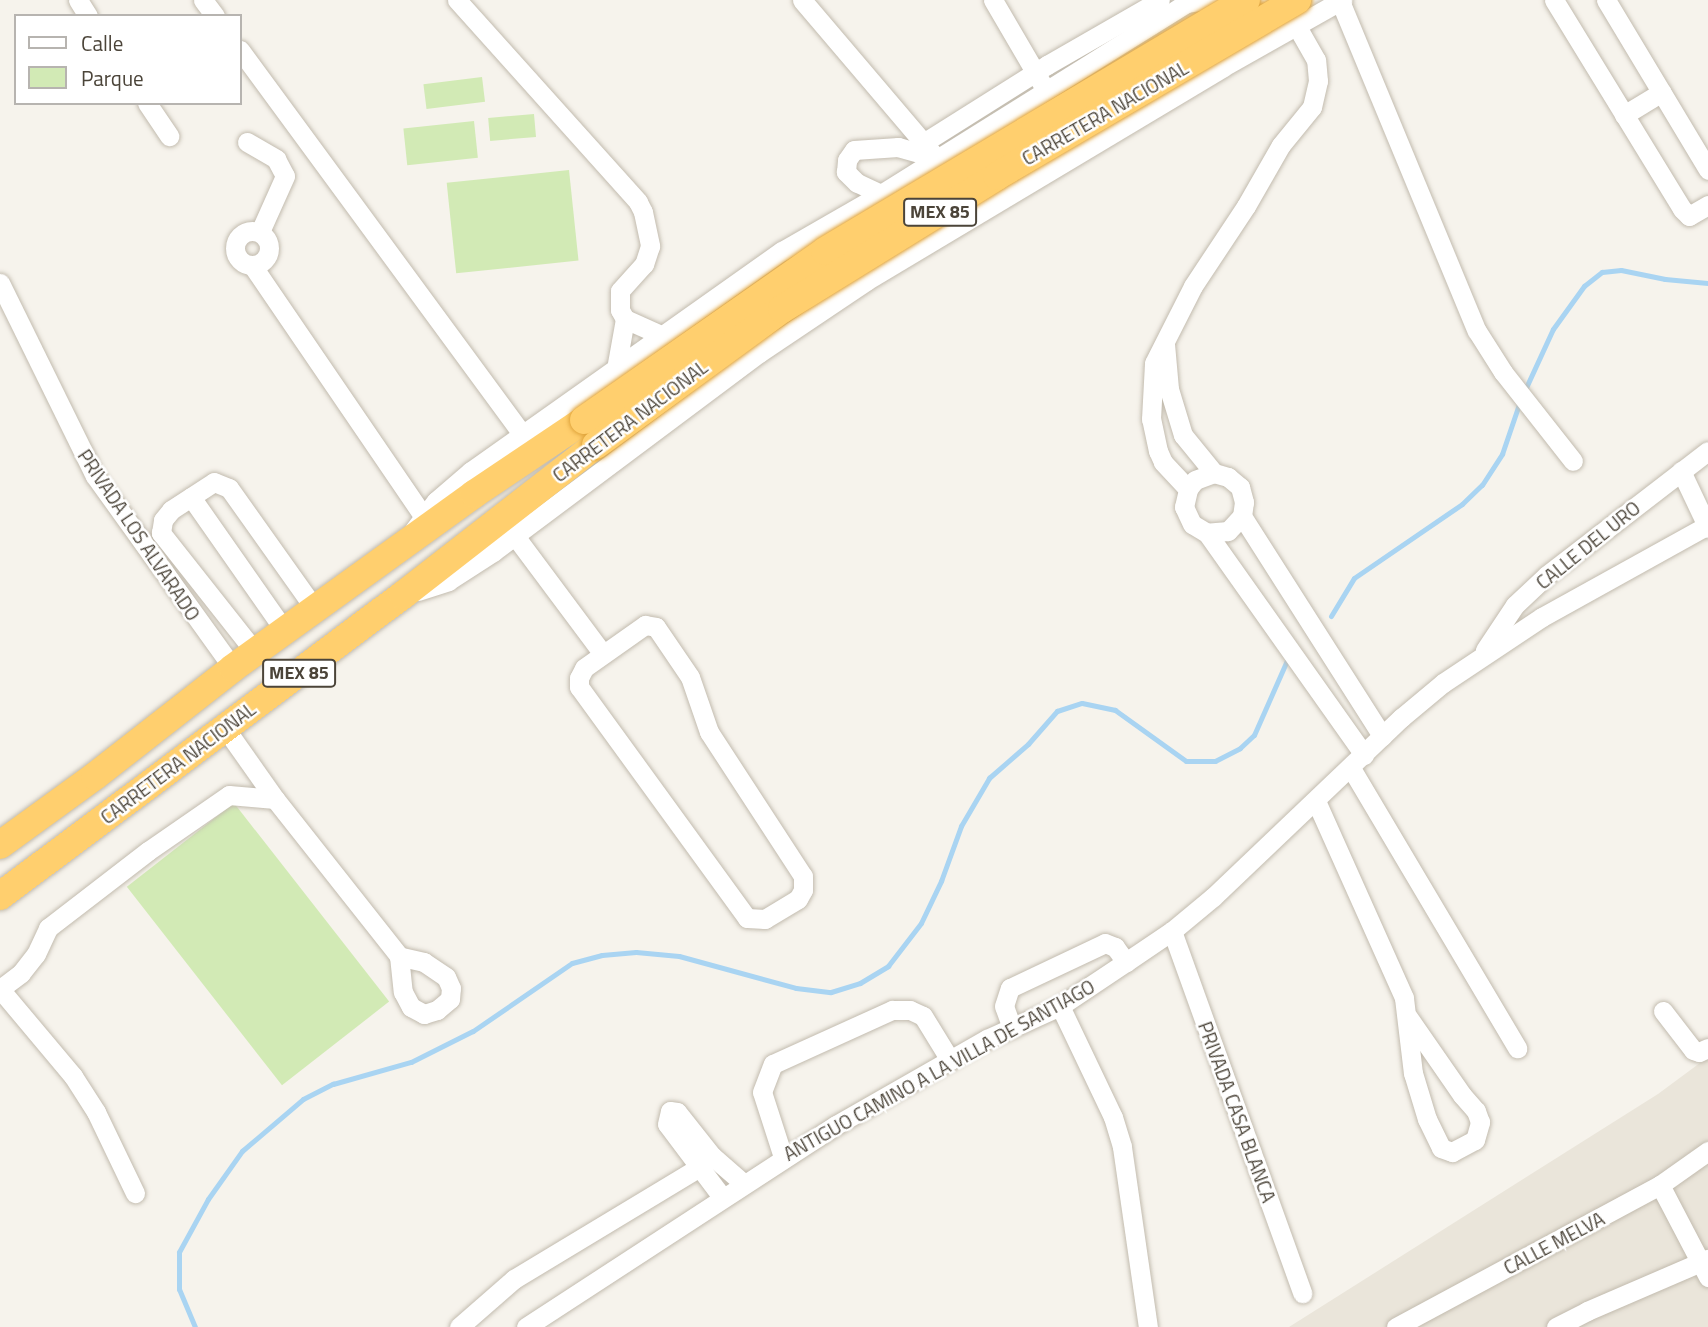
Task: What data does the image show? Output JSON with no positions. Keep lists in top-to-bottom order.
{
  "streets": {
    "highway": ["CARRETERA NACIONAL", "MEX 85"],
    "street": [
      "PRIVADA LOS ALVARADO",
      "CALLE DEL URO",
      "ANTIGUO CAMINO A LA VILLA DE SANTIAGO",
      "PRIVADA CASA BLANCA",
      "CALLE MELVA"
    ]
  },
  "crossings": [
    ["CARRETERA NACIONAL", "MEX 85"],
    ["CARRETERA NACIONAL", "PRIVADA LOS ALVARADO"],
    ["CALLE DEL URO", "ANTIGUO CAMINO A LA VILLA DE SANTIAGO"],
    ["ANTIGUO CAMINO A LA VILLA DE SANTIAGO", "PRIVADA CASA BLANCA"]
  ],
  "legend": ["Calle", "Parque"]
}
